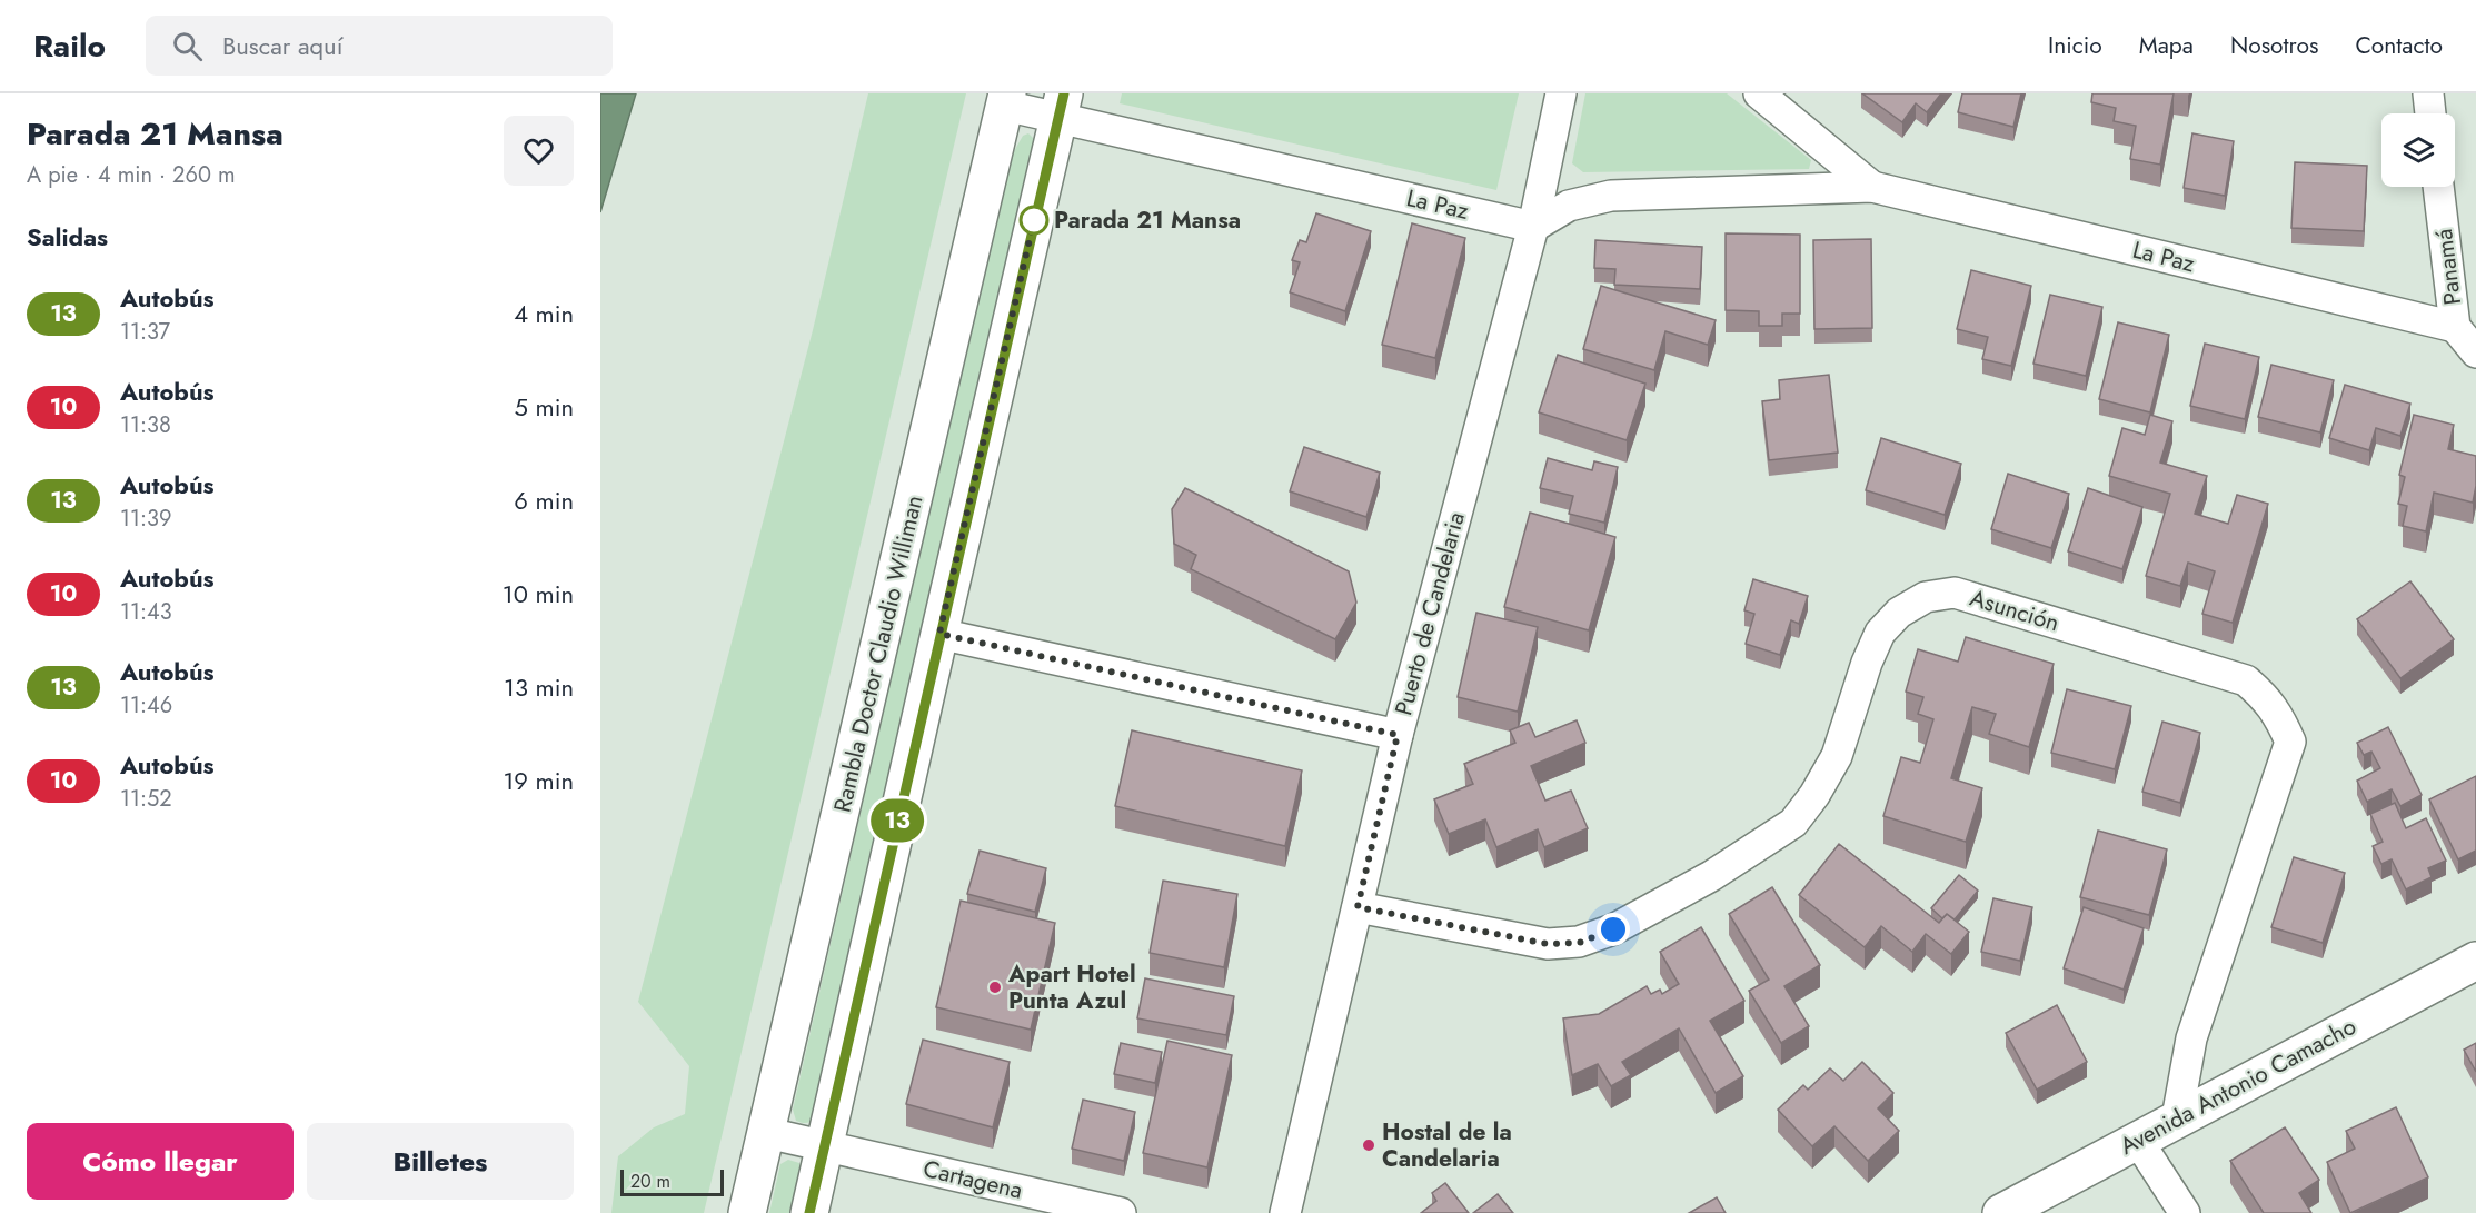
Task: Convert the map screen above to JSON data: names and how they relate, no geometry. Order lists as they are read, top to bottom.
{
  "streets": {
    "main road": ["Rambla Doctor Claudio Williman", "Avenida Antonio Camacho"],
    "street": [
      "La Paz",
      "Panamá",
      "Asunción",
      "Puerto de Candelaria",
      "Cartagena"
    ]
  },
  "crossings": [
    ["La Paz", "Panamá"],
    ["La Paz", "Puerto de Candelaria"],
    ["La Paz", "Rambla Doctor Claudio Williman"],
    ["Asunción", "Puerto de Candelaria"],
    ["Asunción", "Avenida Antonio Camacho"],
    ["Rambla Doctor Claudio Williman", "Cartagena"]
  ],
  "places": ["Parada 21 Mansa", "Apart Hotel Punta Azul", "Hostal de la Candelaria"],
  "lines": ["bus line 13"],
  "scale_bar": "20 m",
  "page": {
    "header": "Railo",
    "search": "Buscar aquí",
    "nav": [
      "Inicio",
      "Mapa",
      "Nosotros",
      "Contacto"
    ],
    "heading": [
      ["Parada 21 Mansa", "A pie · 4 min · 260 m"],
      "Salidas"
    ],
    "on_map": "13",
    "list": [
      {
        "mark": "13",
        "name": "Autobús",
        "note": "11:37",
        "value": "4 min"
      },
      {
        "mark": "10",
        "name": "Autobús",
        "note": "11:38",
        "value": "5 min"
      },
      {
        "mark": "13",
        "name": "Autobús",
        "note": "11:39",
        "value": "6 min"
      },
      {
        "mark": "10",
        "name": "Autobús",
        "note": "11:43",
        "value": "10 min"
      },
      {
        "mark": "13",
        "name": "Autobús",
        "note": "11:46",
        "value": "13 min"
      },
      {
        "mark": "10",
        "name": "Autobús",
        "note": "11:52",
        "value": "19 min"
      }
    ],
    "buttons": ["Cómo llegar", "Billetes"],
    "scale": "20 m"
  }
}
